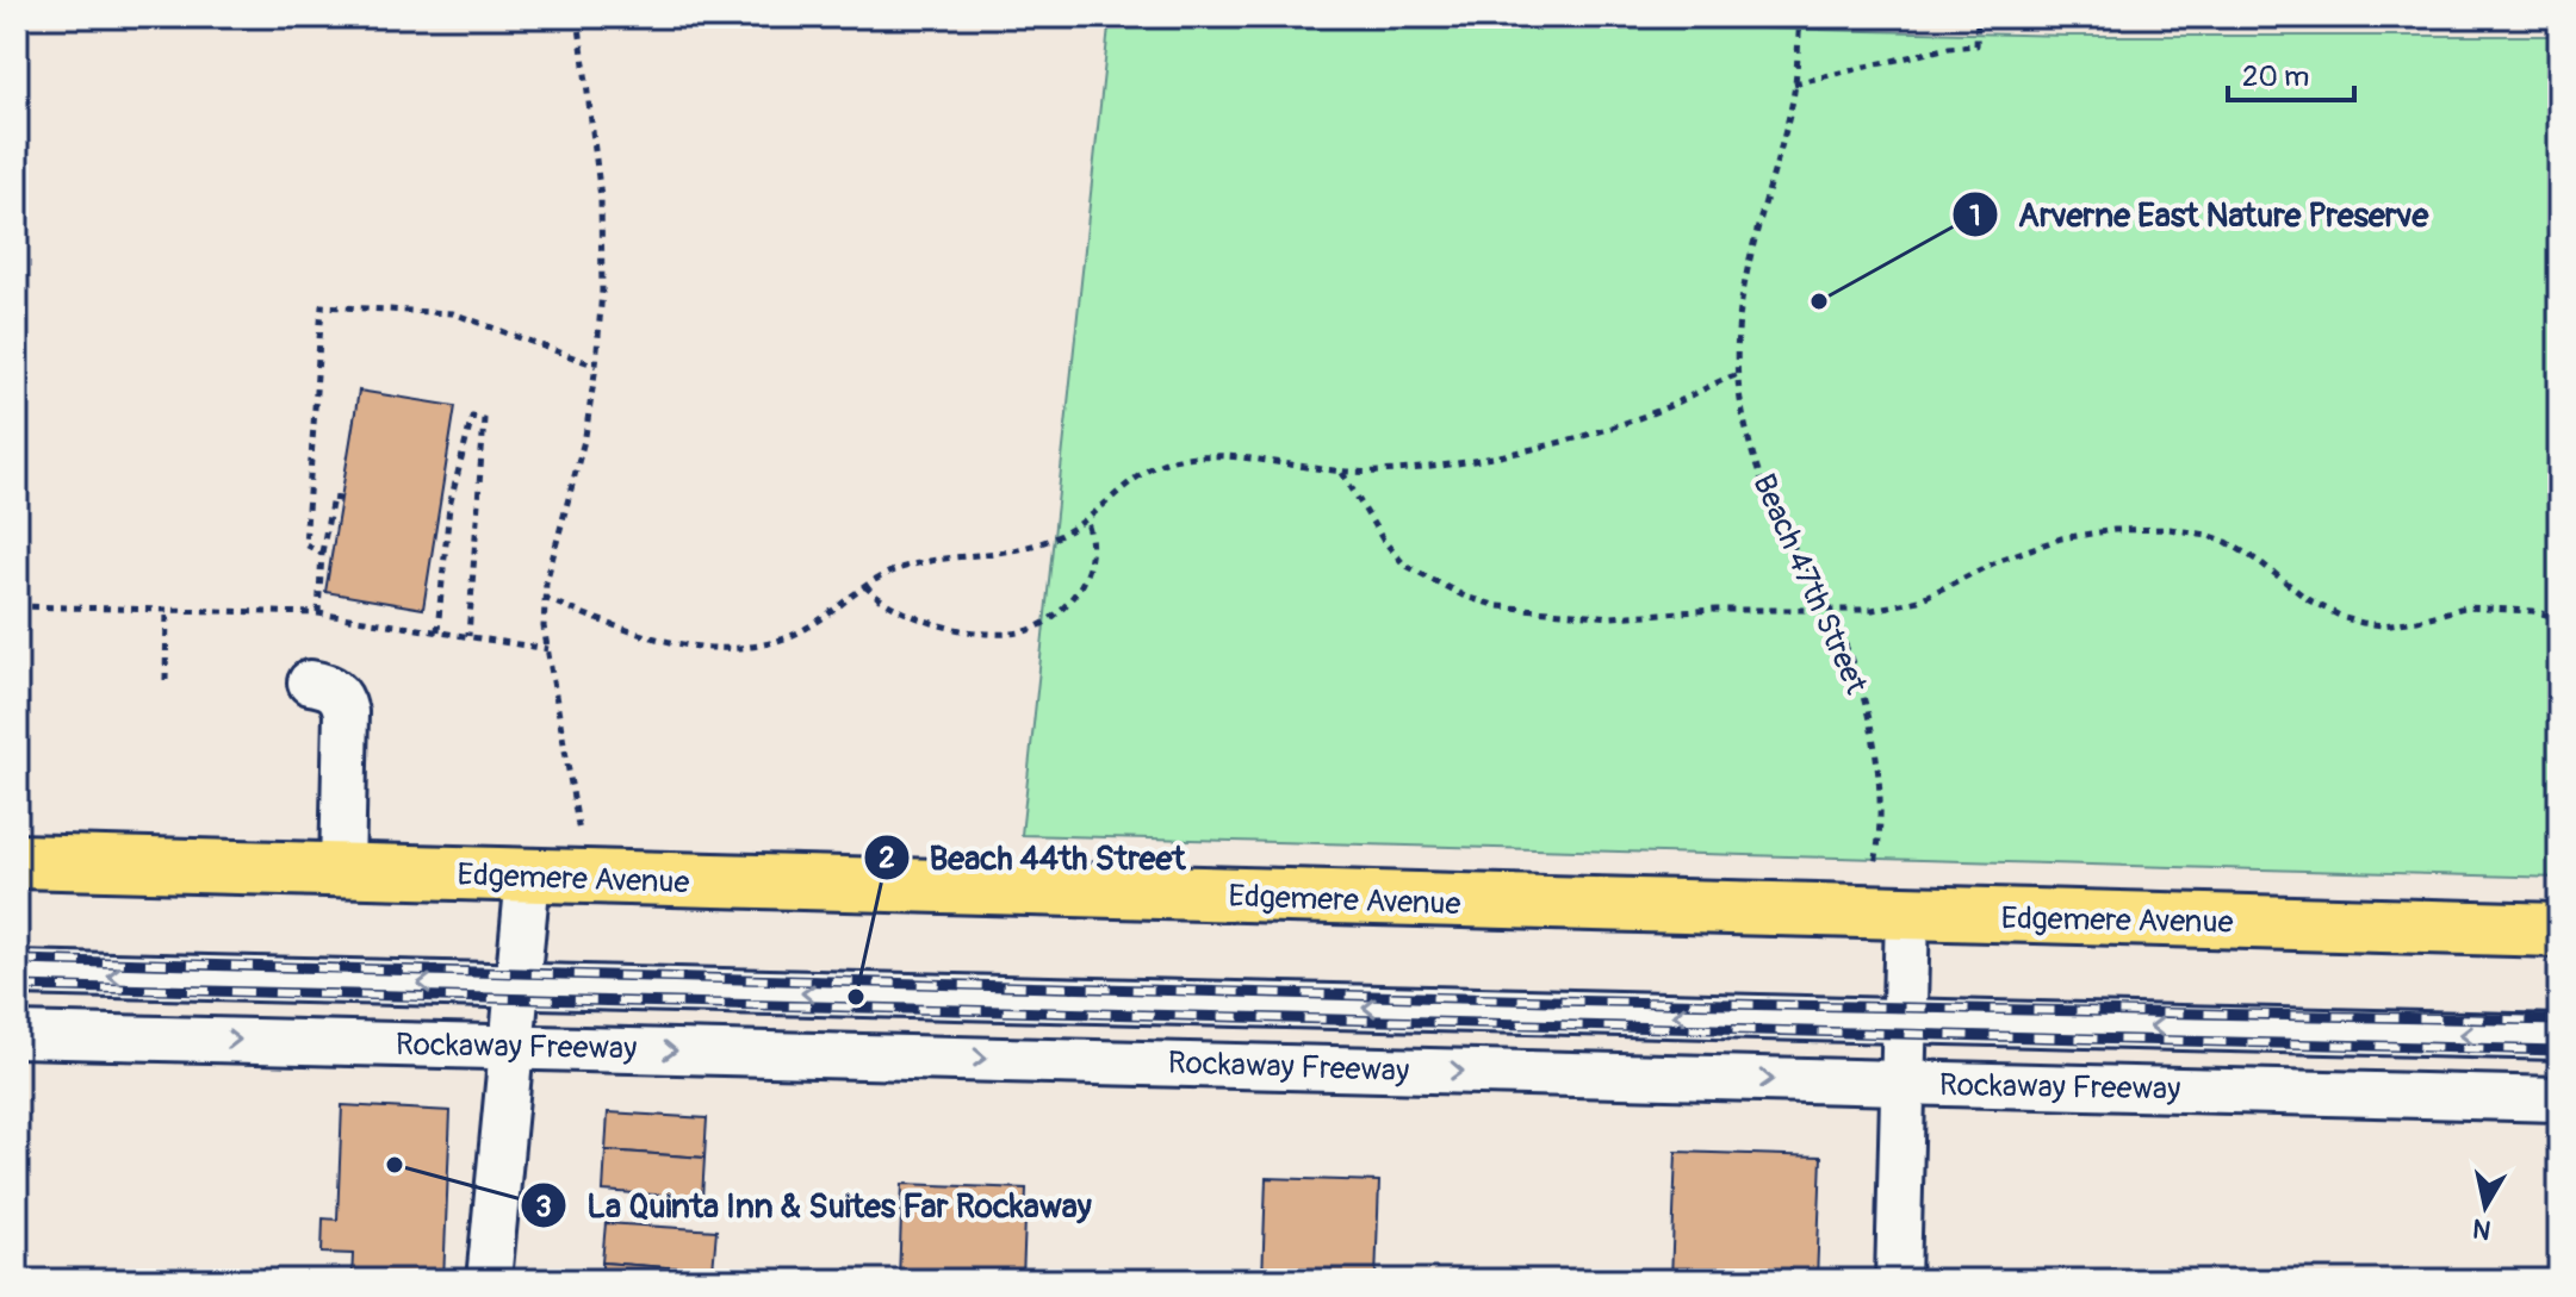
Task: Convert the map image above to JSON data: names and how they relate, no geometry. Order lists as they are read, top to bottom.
{
  "streets": {
    "main road": ["Edgemere Avenue"],
    "street": ["Rockaway Freeway"],
    "path": ["Beach 47th Street"]
  },
  "places": ["Arverne East Nature Preserve", "Beach 44th Street", "La Quinta Inn & Suites Far Rockaway"],
  "scale_bar": "20 m",
  "north": "bottom"
}
